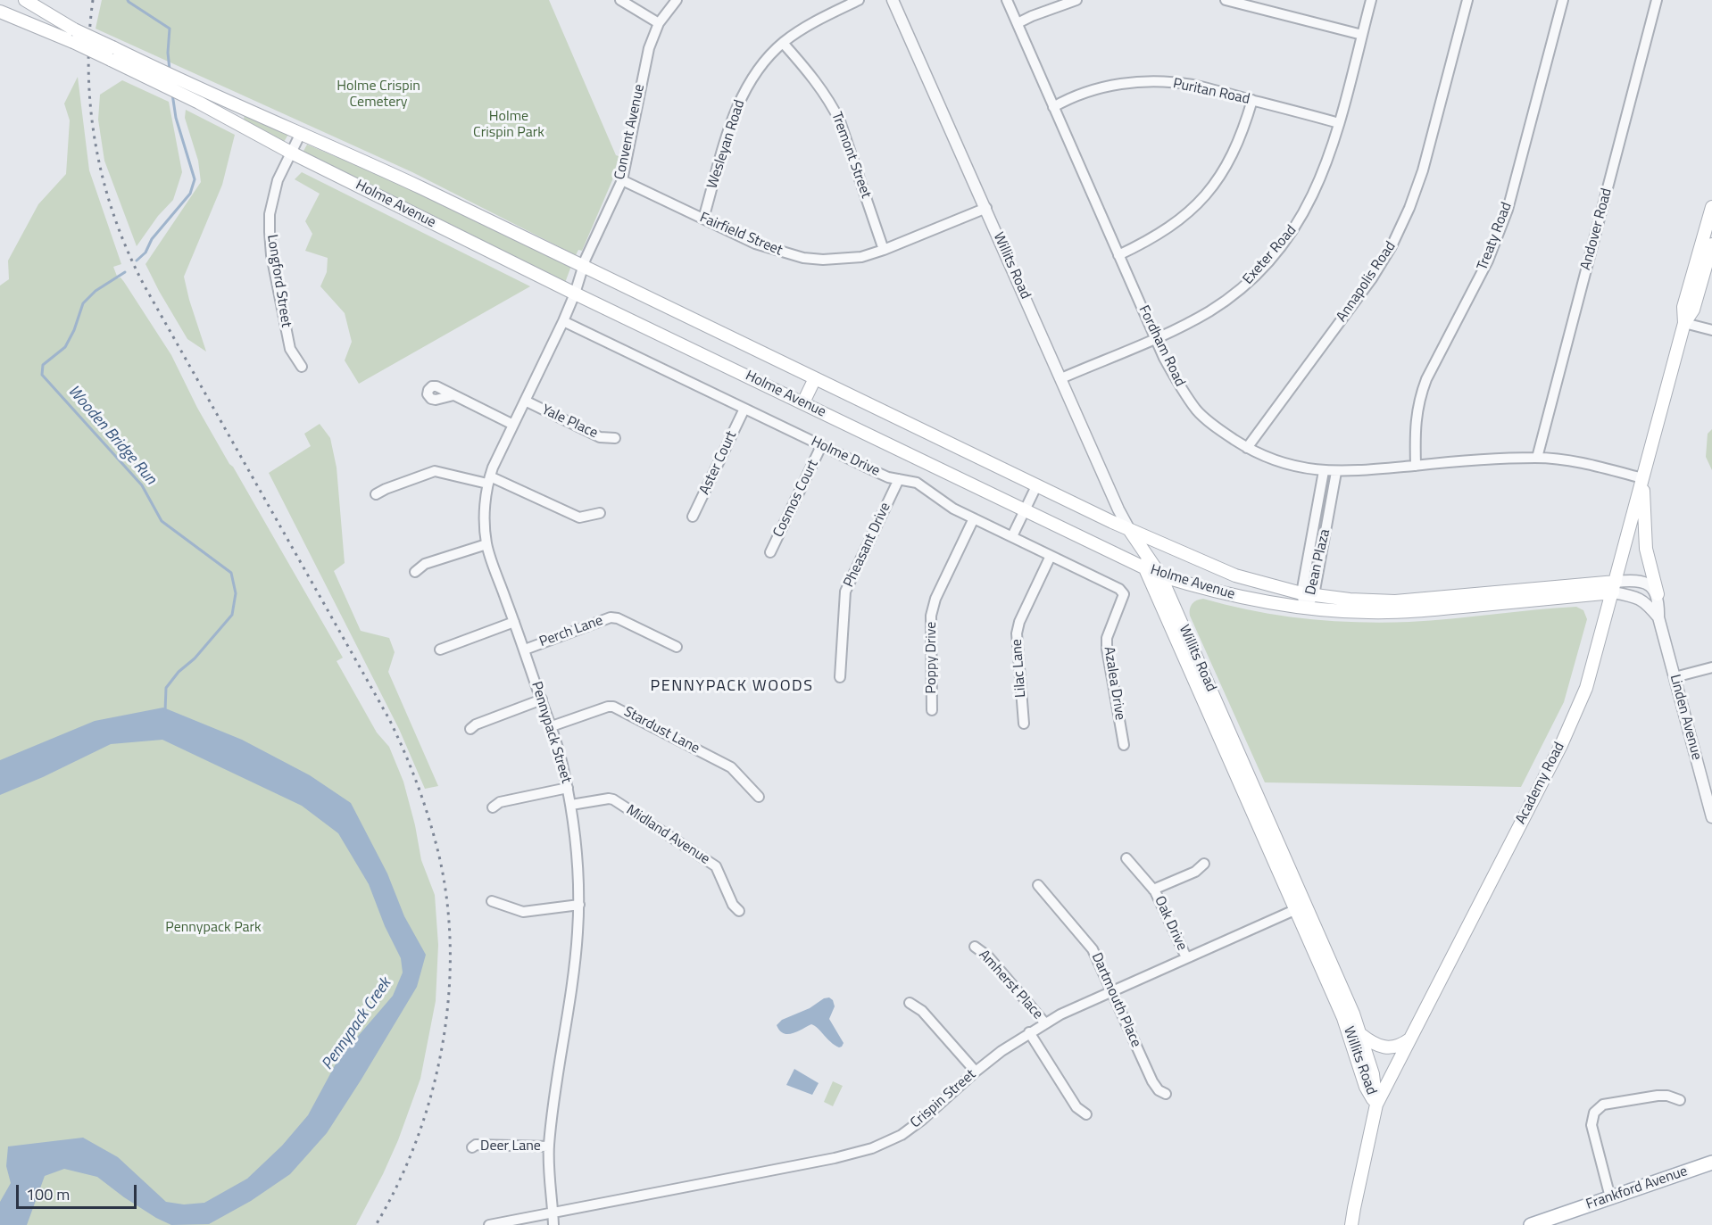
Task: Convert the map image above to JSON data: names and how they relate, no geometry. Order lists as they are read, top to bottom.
{
  "streets": {
    "main road": [
      "Holme Avenue",
      "Willits Road",
      "Academy Road",
      "Frankford Avenue"
    ],
    "street": [
      "Puritan Road",
      "Convent Avenue",
      "Wesleyan Road",
      "Tremont Street",
      "Andover Road",
      "Fairfield Street",
      "Treaty Road",
      "Exeter Road",
      "Longford Street",
      "Annapolis Road",
      "Fordham Road",
      "Yale Place",
      "Holme Drive",
      "Aster Court",
      "Cosmos Court",
      "Pheasant Drive",
      "Dean Plaza",
      "Perch Lane",
      "Poppy Drive",
      "Lilac Lane",
      "Azalea Drive",
      "Linden Avenue",
      "Stardust Lane",
      "Pennypack Street",
      "Midland Avenue",
      "Oak Drive",
      "Amherst Place",
      "Dartmouth Place",
      "Crispin Street",
      "Deer Lane"
    ]
  },
  "crossings": [
    ["Puritan Road", "Exeter Road"],
    ["Puritan Road", "Fordham Road"],
    ["Convent Avenue", "Holme Avenue"],
    ["Convent Avenue", "Fairfield Street"],
    ["Convent Avenue", "Pennypack Street"],
    ["Wesleyan Road", "Tremont Street"],
    ["Wesleyan Road", "Fairfield Street"],
    ["Tremont Street", "Fairfield Street"],
    ["Holme Avenue", "Willits Road"],
    ["Holme Avenue", "Longford Street"],
    ["Holme Avenue", "Dean Plaza"],
    ["Holme Avenue", "Linden Avenue"],
    ["Holme Avenue", "Pennypack Street"],
    ["Holme Avenue", "Academy Road"],
    ["Andover Road", "Fordham Road"],
    ["Fairfield Street", "Willits Road"],
    ["Treaty Road", "Fordham Road"],
    ["Exeter Road", "Willits Road"],
    ["Exeter Road", "Fordham Road"],
    ["Willits Road", "Academy Road"],
    ["Willits Road", "Crispin Street"],
    ["Annapolis Road", "Fordham Road"],
    ["Fordham Road", "Dean Plaza"],
    ["Fordham Road", "Academy Road"],
    ["Yale Place", "Pennypack Street"],
    ["Holme Drive", "Aster Court"],
    ["Holme Drive", "Cosmos Court"],
    ["Holme Drive", "Pheasant Drive"],
    ["Holme Drive", "Poppy Drive"],
    ["Holme Drive", "Lilac Lane"],
    ["Holme Drive", "Azalea Drive"],
    ["Holme Drive", "Pennypack Street"],
    ["Perch Lane", "Pennypack Street"],
    ["Linden Avenue", "Academy Road"],
    ["Stardust Lane", "Pennypack Street"],
    ["Pennypack Street", "Midland Avenue"],
    ["Pennypack Street", "Crispin Street"],
    ["Pennypack Street", "Deer Lane"],
    ["Oak Drive", "Crispin Street"],
    ["Amherst Place", "Crispin Street"],
    ["Dartmouth Place", "Crispin Street"]
  ],
  "districts": ["PENNYPACK WOODS"],
  "water": ["Wooden Bridge Run", "Pennypack Creek"],
  "parks": ["Holme Crispin Cemetery", "Holme Crispin Park", "Pennypack Park"],
  "scale_bar": "100 m"
}
